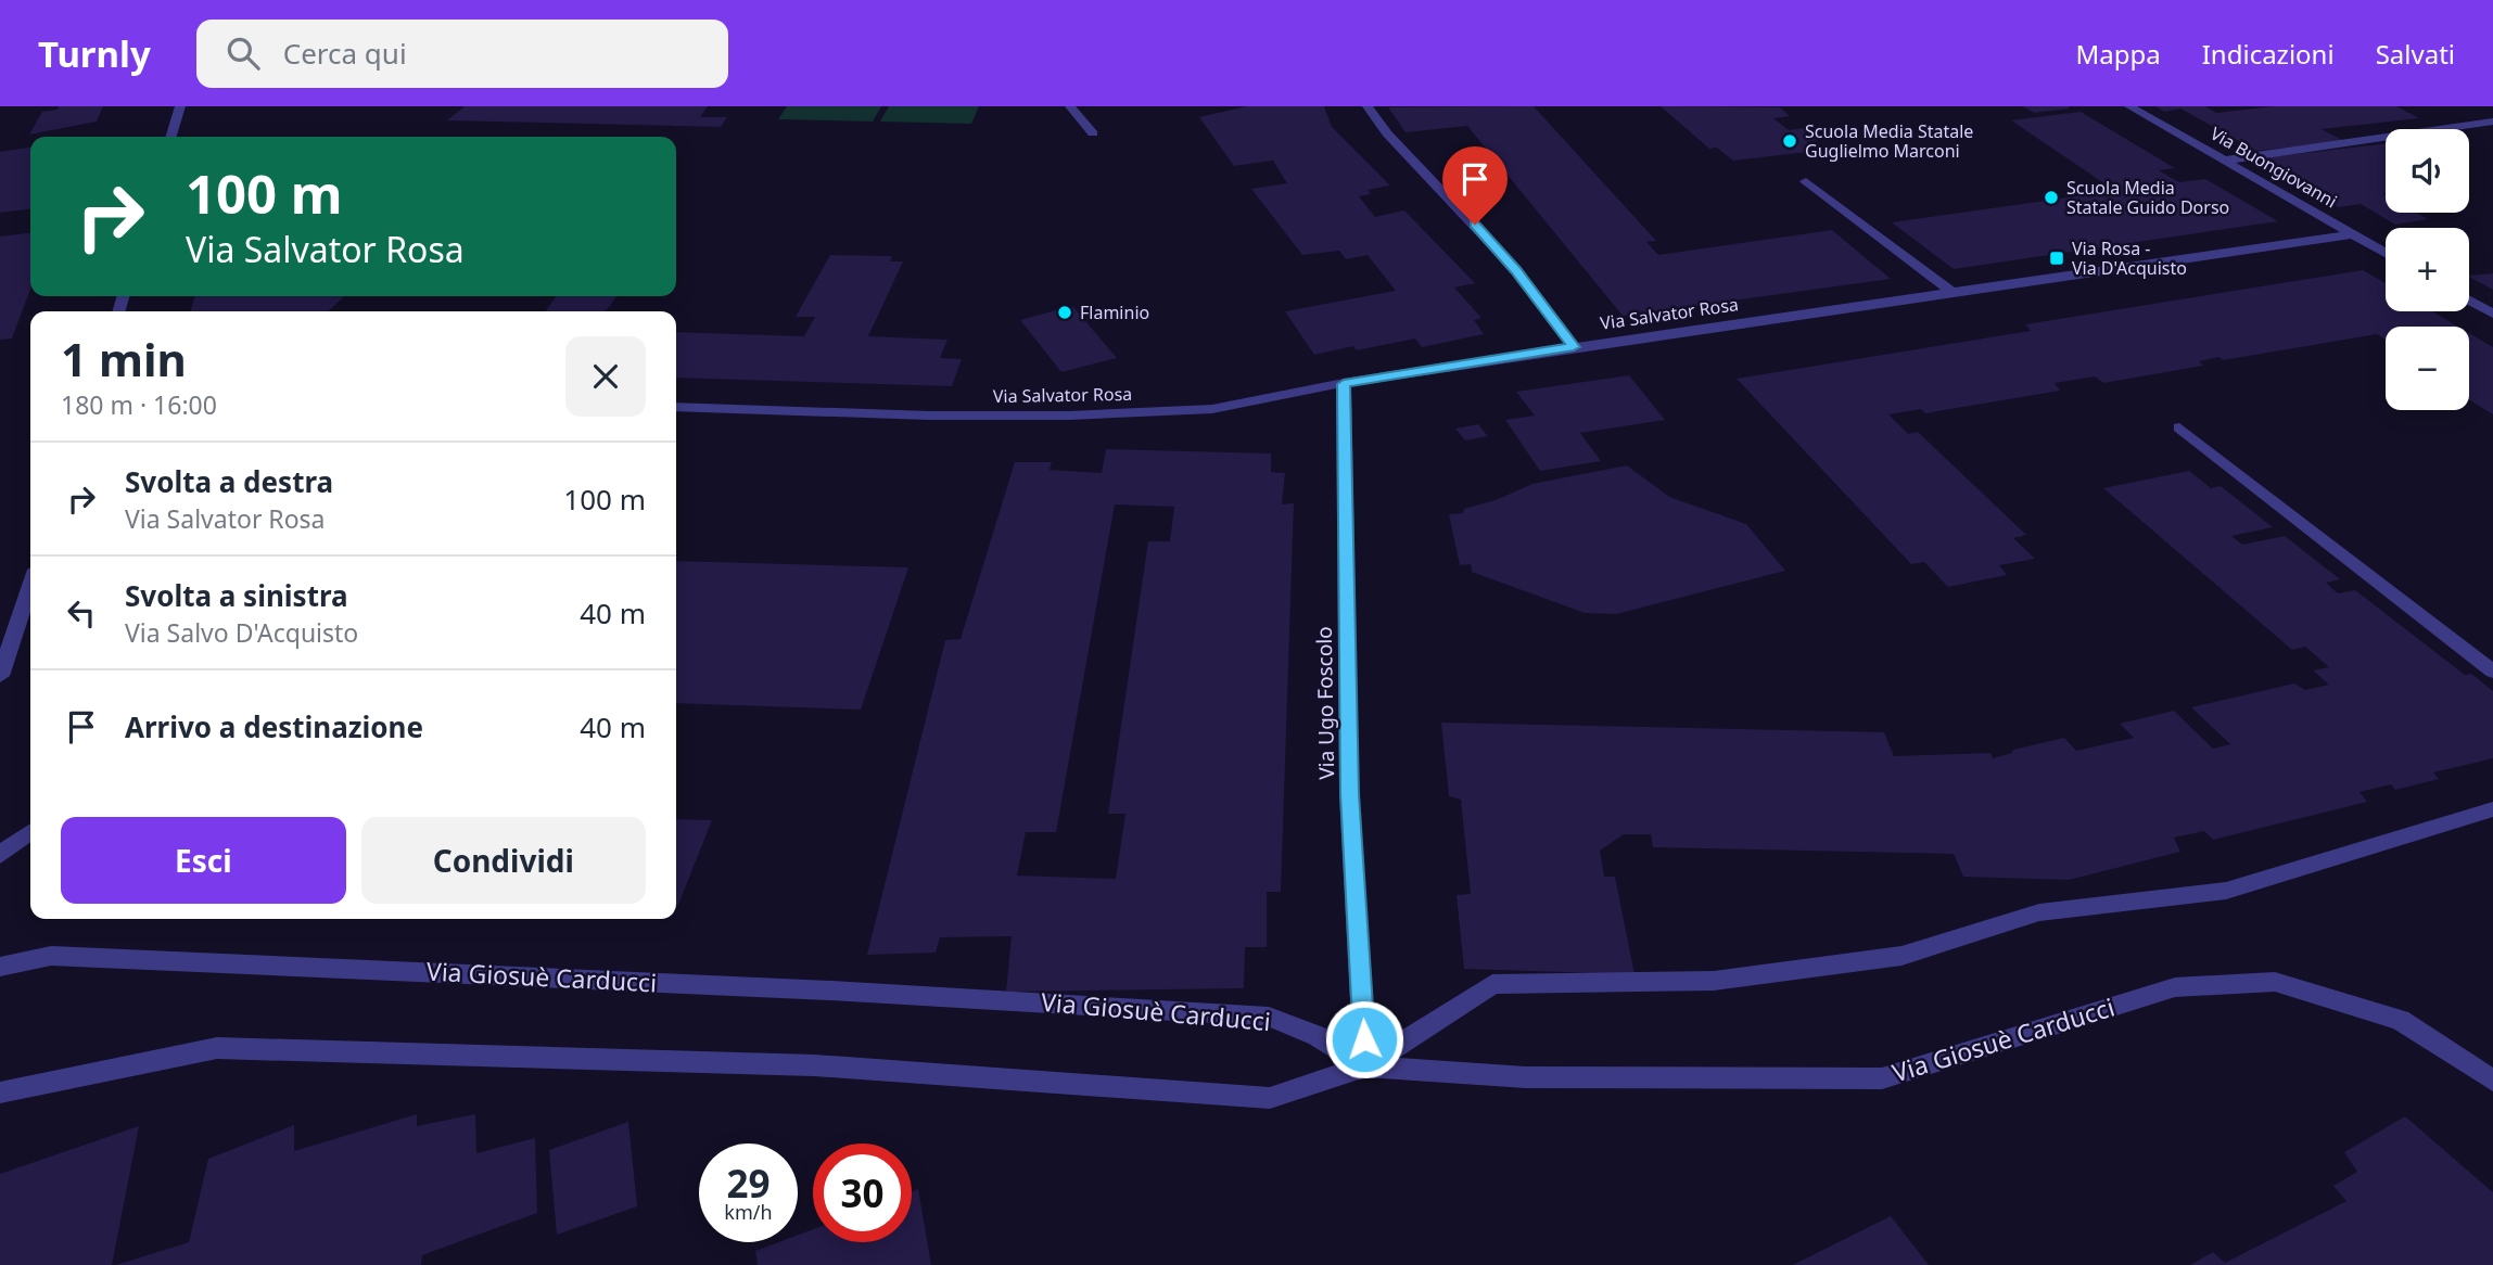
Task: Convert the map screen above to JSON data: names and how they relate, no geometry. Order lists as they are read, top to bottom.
{
  "streets": {
    "street": [
      "Via Buongiovanni",
      "Via Salvator Rosa",
      "Via Ugo Foscolo",
      "Via Giosuè Carducci"
    ]
  },
  "crossings": [
    ["Via Buongiovanni", "Via Salvator Rosa"],
    ["Via Salvator Rosa", "Via Ugo Foscolo"],
    ["Via Ugo Foscolo", "Via Giosuè Carducci"]
  ],
  "places": {
    "other": ["Scuola Media Statale Guglielmo Marconi", "Scuola Media Statale Guido Dorso", "Flaminio"],
    "transit": ["Via Rosa - Via D'Acquisto"]
  },
  "page": {
    "header": "Turnly",
    "search": "Cerca qui",
    "nav": ["Mappa", "Indicazioni", "Salvati"],
    "map_buttons": ["+", "−"],
    "turn": ["100 m", "Via Salvator Rosa"],
    "heading": ["1 min", "180 m · 16:00"],
    "list": [
      {
        "name": "Svolta a destra",
        "note": "Via Salvator Rosa",
        "value": "100 m"
      },
      {
        "name": "Svolta a sinistra",
        "note": "Via Salvo D'Acquisto",
        "value": "40 m"
      },
      {
        "name": "Arrivo a destinazione",
        "value": "40 m"
      }
    ],
    "buttons": ["Esci", "Condividi"],
    "speed": "29 km/h",
    "limit": "30"
  }
}
